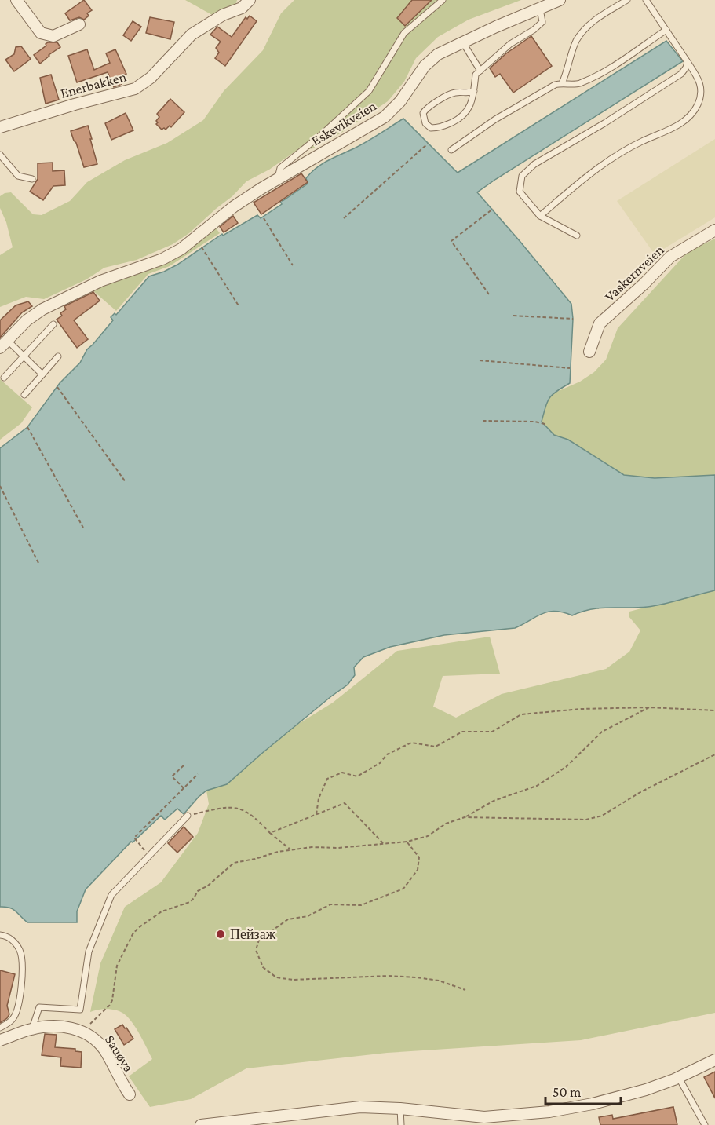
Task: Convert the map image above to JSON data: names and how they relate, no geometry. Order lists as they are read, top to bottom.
{
  "streets": {
    "street": [
      "Enerbakken",
      "Eskevikveien",
      "Vaskernveien",
      "Sauøya"
    ]
  },
  "places": ["Пейзаж"],
  "scale_bar": "50 m"
}
